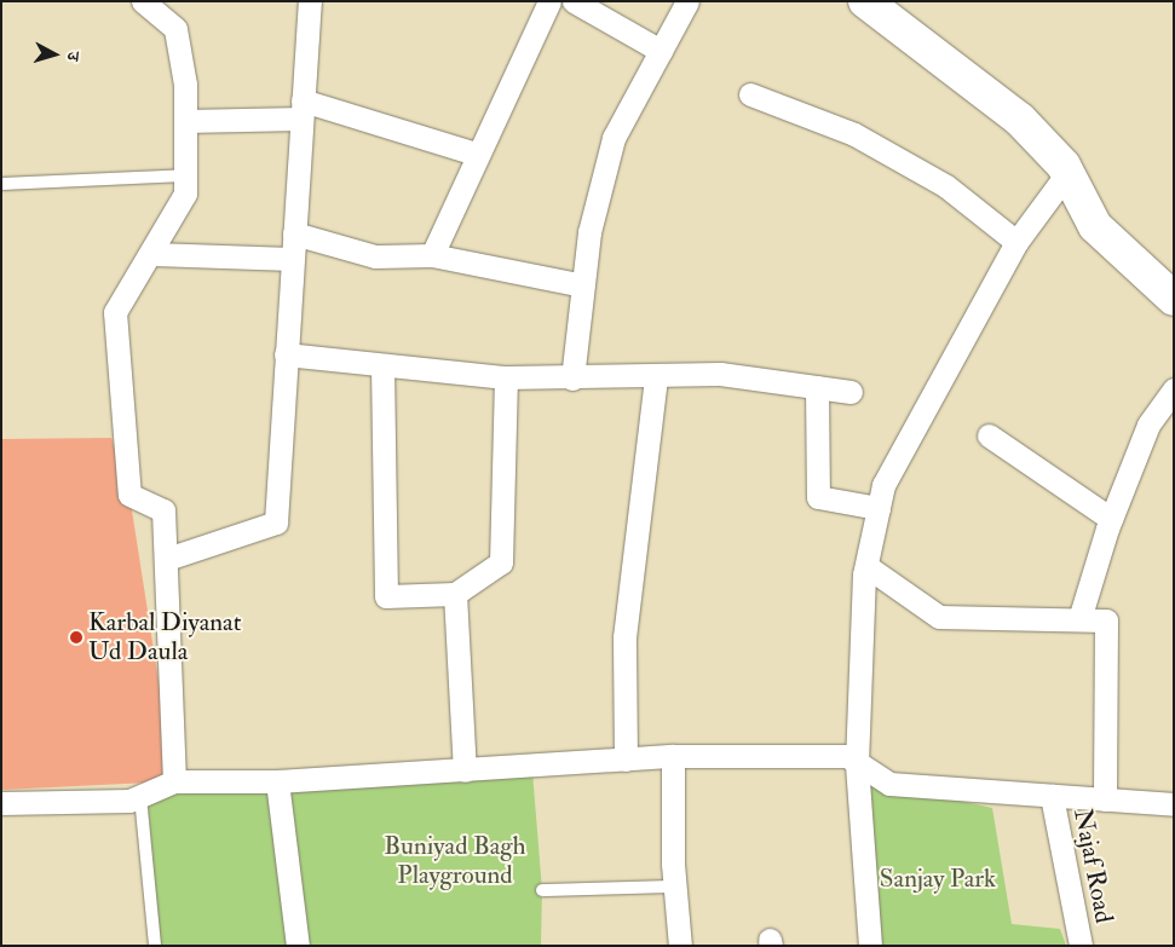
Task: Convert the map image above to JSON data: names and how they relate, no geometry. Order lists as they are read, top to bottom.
{
  "streets": {
    "street": ["Najaf Road"]
  },
  "parks": ["Buniyad Bagh Playground", "Sanjay Park"],
  "places": ["Karbal Diyanat Ud Daula"],
  "north": "right"
}
